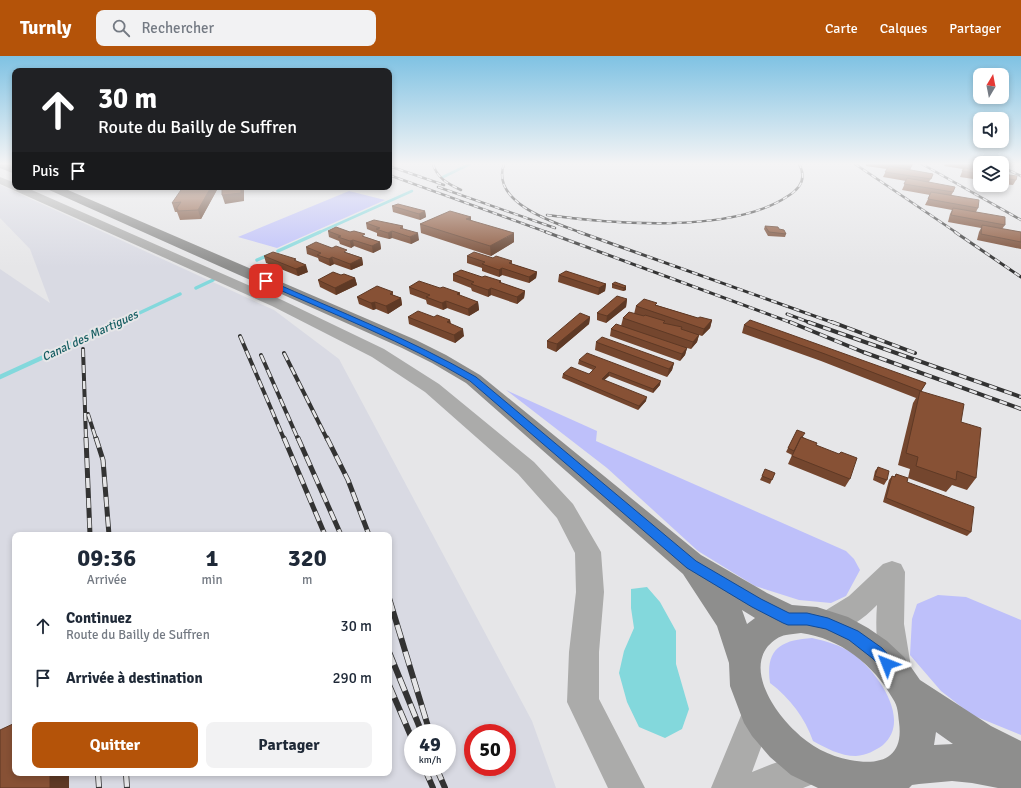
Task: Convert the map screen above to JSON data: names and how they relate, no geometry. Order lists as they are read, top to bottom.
{
  "water": ["Canal des Martigues"],
  "north": "top",
  "page": {
    "header": "Turnly",
    "search": "Rechercher",
    "nav": ["Carte", "Calques", "Partager"],
    "turn": ["30 m", "Route du Bailly de Suffren"],
    "then": "Puis",
    "eta": [
      "09:36",
      "Arrivée",
      "1",
      "min",
      "320",
      "m"
    ],
    "list": [
      {
        "name": "Continuez",
        "note": "Route du Bailly de Suffren",
        "value": "30 m"
      },
      {
        "name": "Arrivée à destination",
        "value": "290 m"
      }
    ],
    "buttons": ["Quitter", "Partager"],
    "speed": "49 km/h",
    "limit": "50"
  }
}
